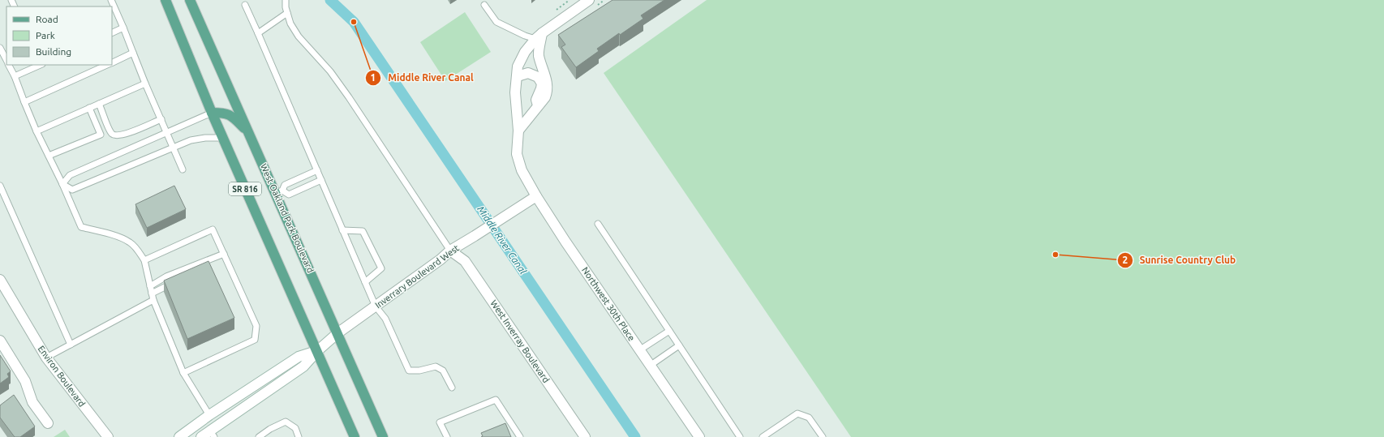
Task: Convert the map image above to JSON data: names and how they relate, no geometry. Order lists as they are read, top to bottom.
{
  "streets": {
    "main road": ["SR 816", "West Oakland Park Boulevard"],
    "street": [
      "Inverrary Boulevard West",
      "Northwest 30th Place",
      "West Inverray Boulevard",
      "Environ Boulevard"
    ]
  },
  "crossings": [
    ["SR 816", "Inverrary Boulevard West"],
    ["West Oakland Park Boulevard", "Inverrary Boulevard West"],
    ["Inverrary Boulevard West", "Northwest 30th Place"],
    ["Inverrary Boulevard West", "West Inverray Boulevard"]
  ],
  "water": ["Middle River Canal"],
  "places": ["Middle River Canal", "Sunrise Country Club"],
  "legend": ["Road", "Park", "Building"]
}
